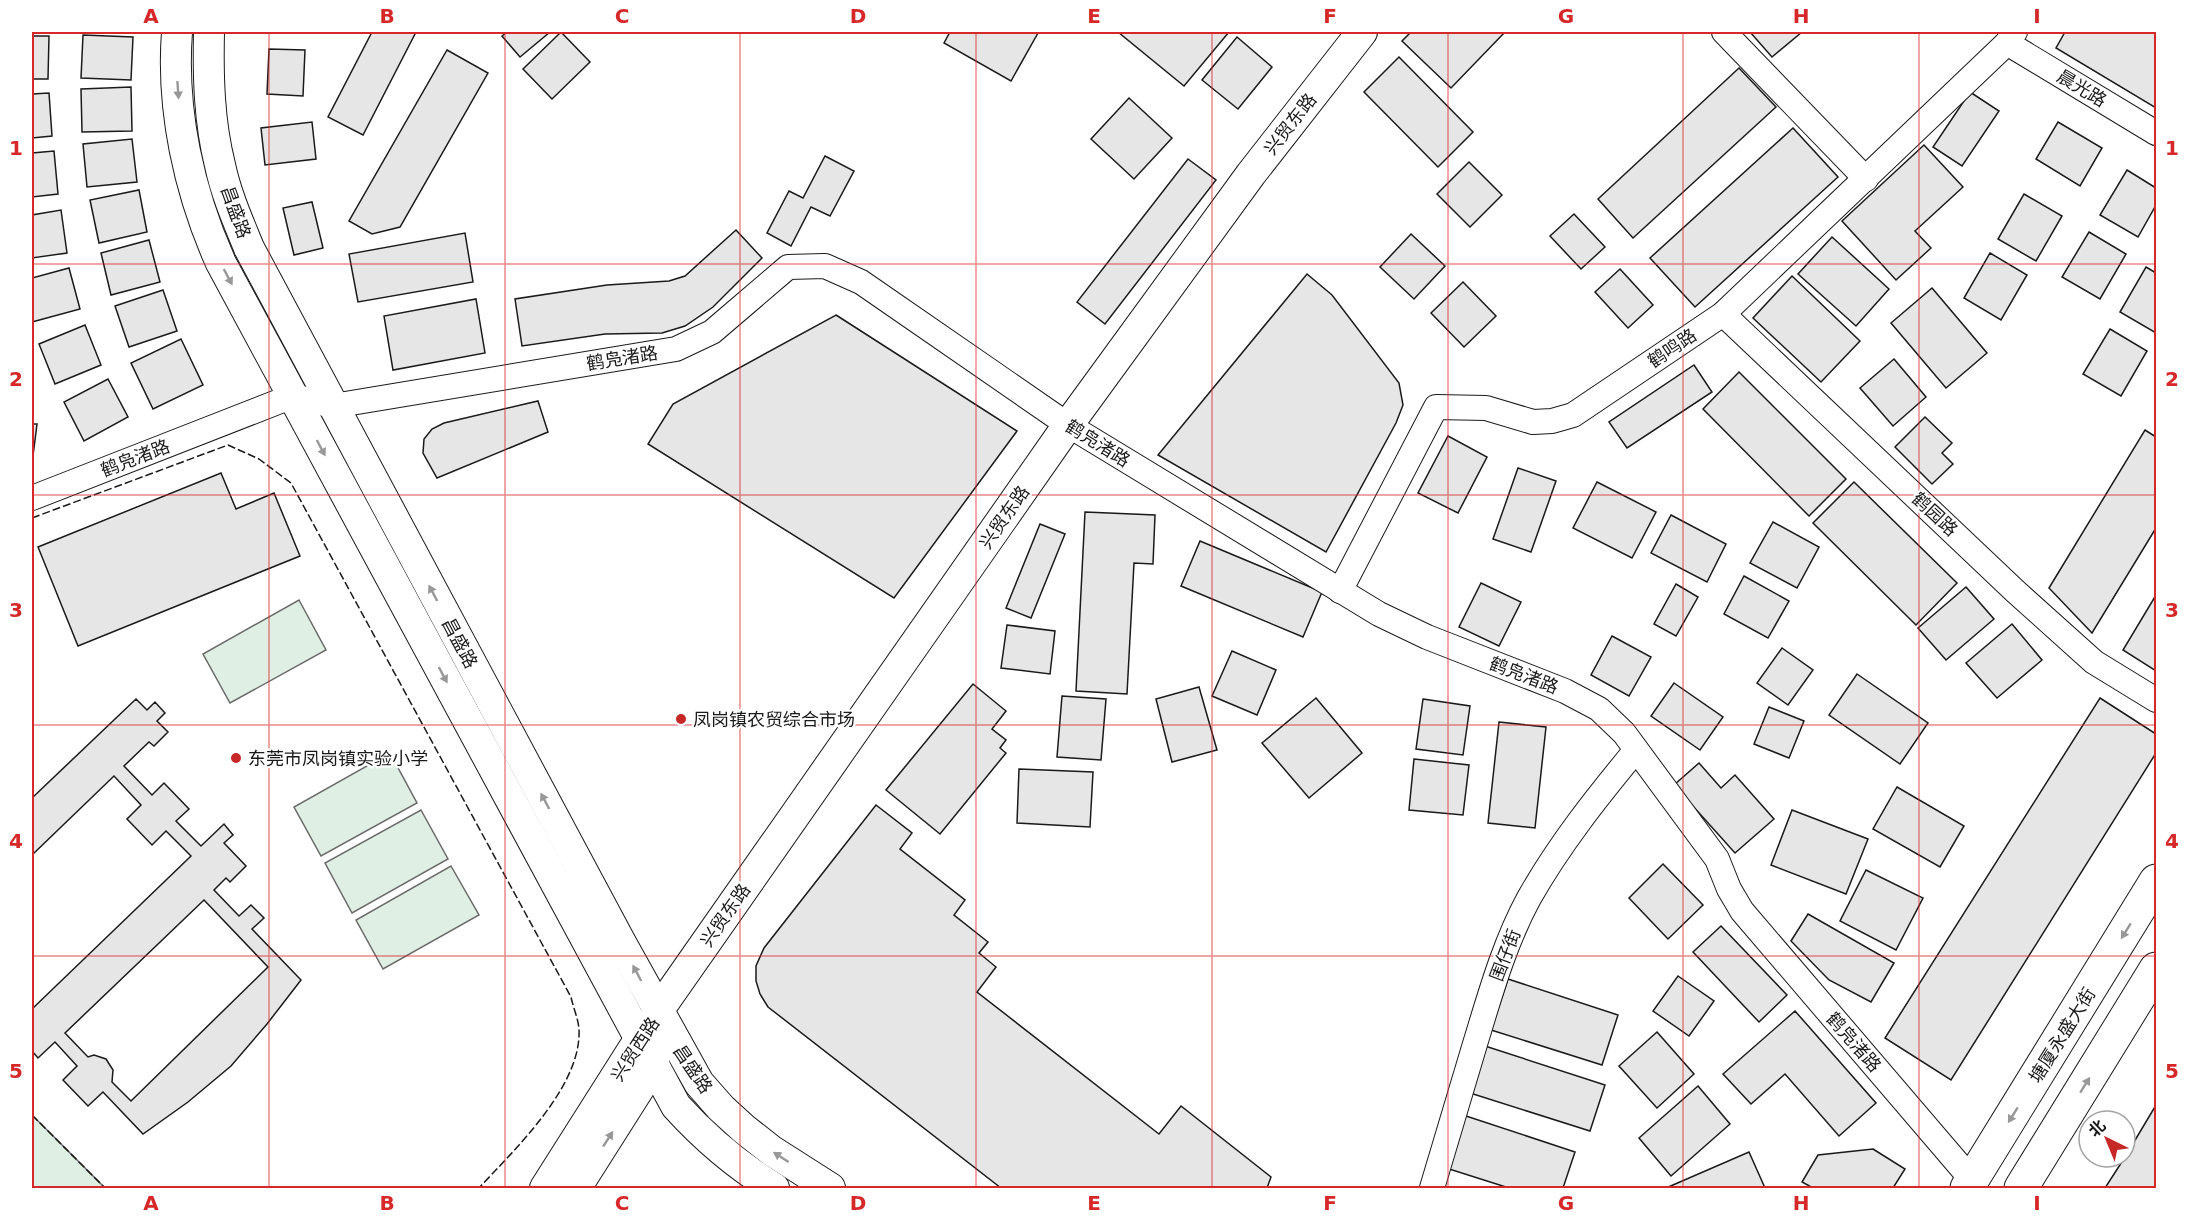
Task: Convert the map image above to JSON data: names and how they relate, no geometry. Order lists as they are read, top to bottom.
{
  "streets": {
    "main road": ["塘厦永盛大街"],
    "street": [
      "晨光路",
      "兴贸东路",
      "昌盛路",
      "鹤鸣路",
      "鹤凫渚路",
      "鹤园路",
      "围仔街",
      "兴贸西路"
    ]
  },
  "crossings": [
    ["晨光路", "鹤鸣路"],
    ["兴贸东路", "昌盛路"],
    ["兴贸东路", "鹤凫渚路"],
    ["兴贸东路", "兴贸西路"],
    ["昌盛路", "鹤凫渚路"],
    ["昌盛路", "兴贸西路"],
    ["鹤鸣路", "鹤凫渚路"],
    ["鹤鸣路", "鹤园路"],
    ["鹤凫渚路", "围仔街"],
    ["鹤凫渚路", "塘厦永盛大街"]
  ],
  "places": ["凤岗镇农贸综合市场", "东莞市凤岗镇实验小学"],
  "north": "top left",
  "grid": {
    "columns": [
      "A",
      "B",
      "C",
      "D",
      "E",
      "F",
      "G",
      "H",
      "I"
    ],
    "rows": [
      "1",
      "2",
      "3",
      "4",
      "5"
    ]
  }
}
